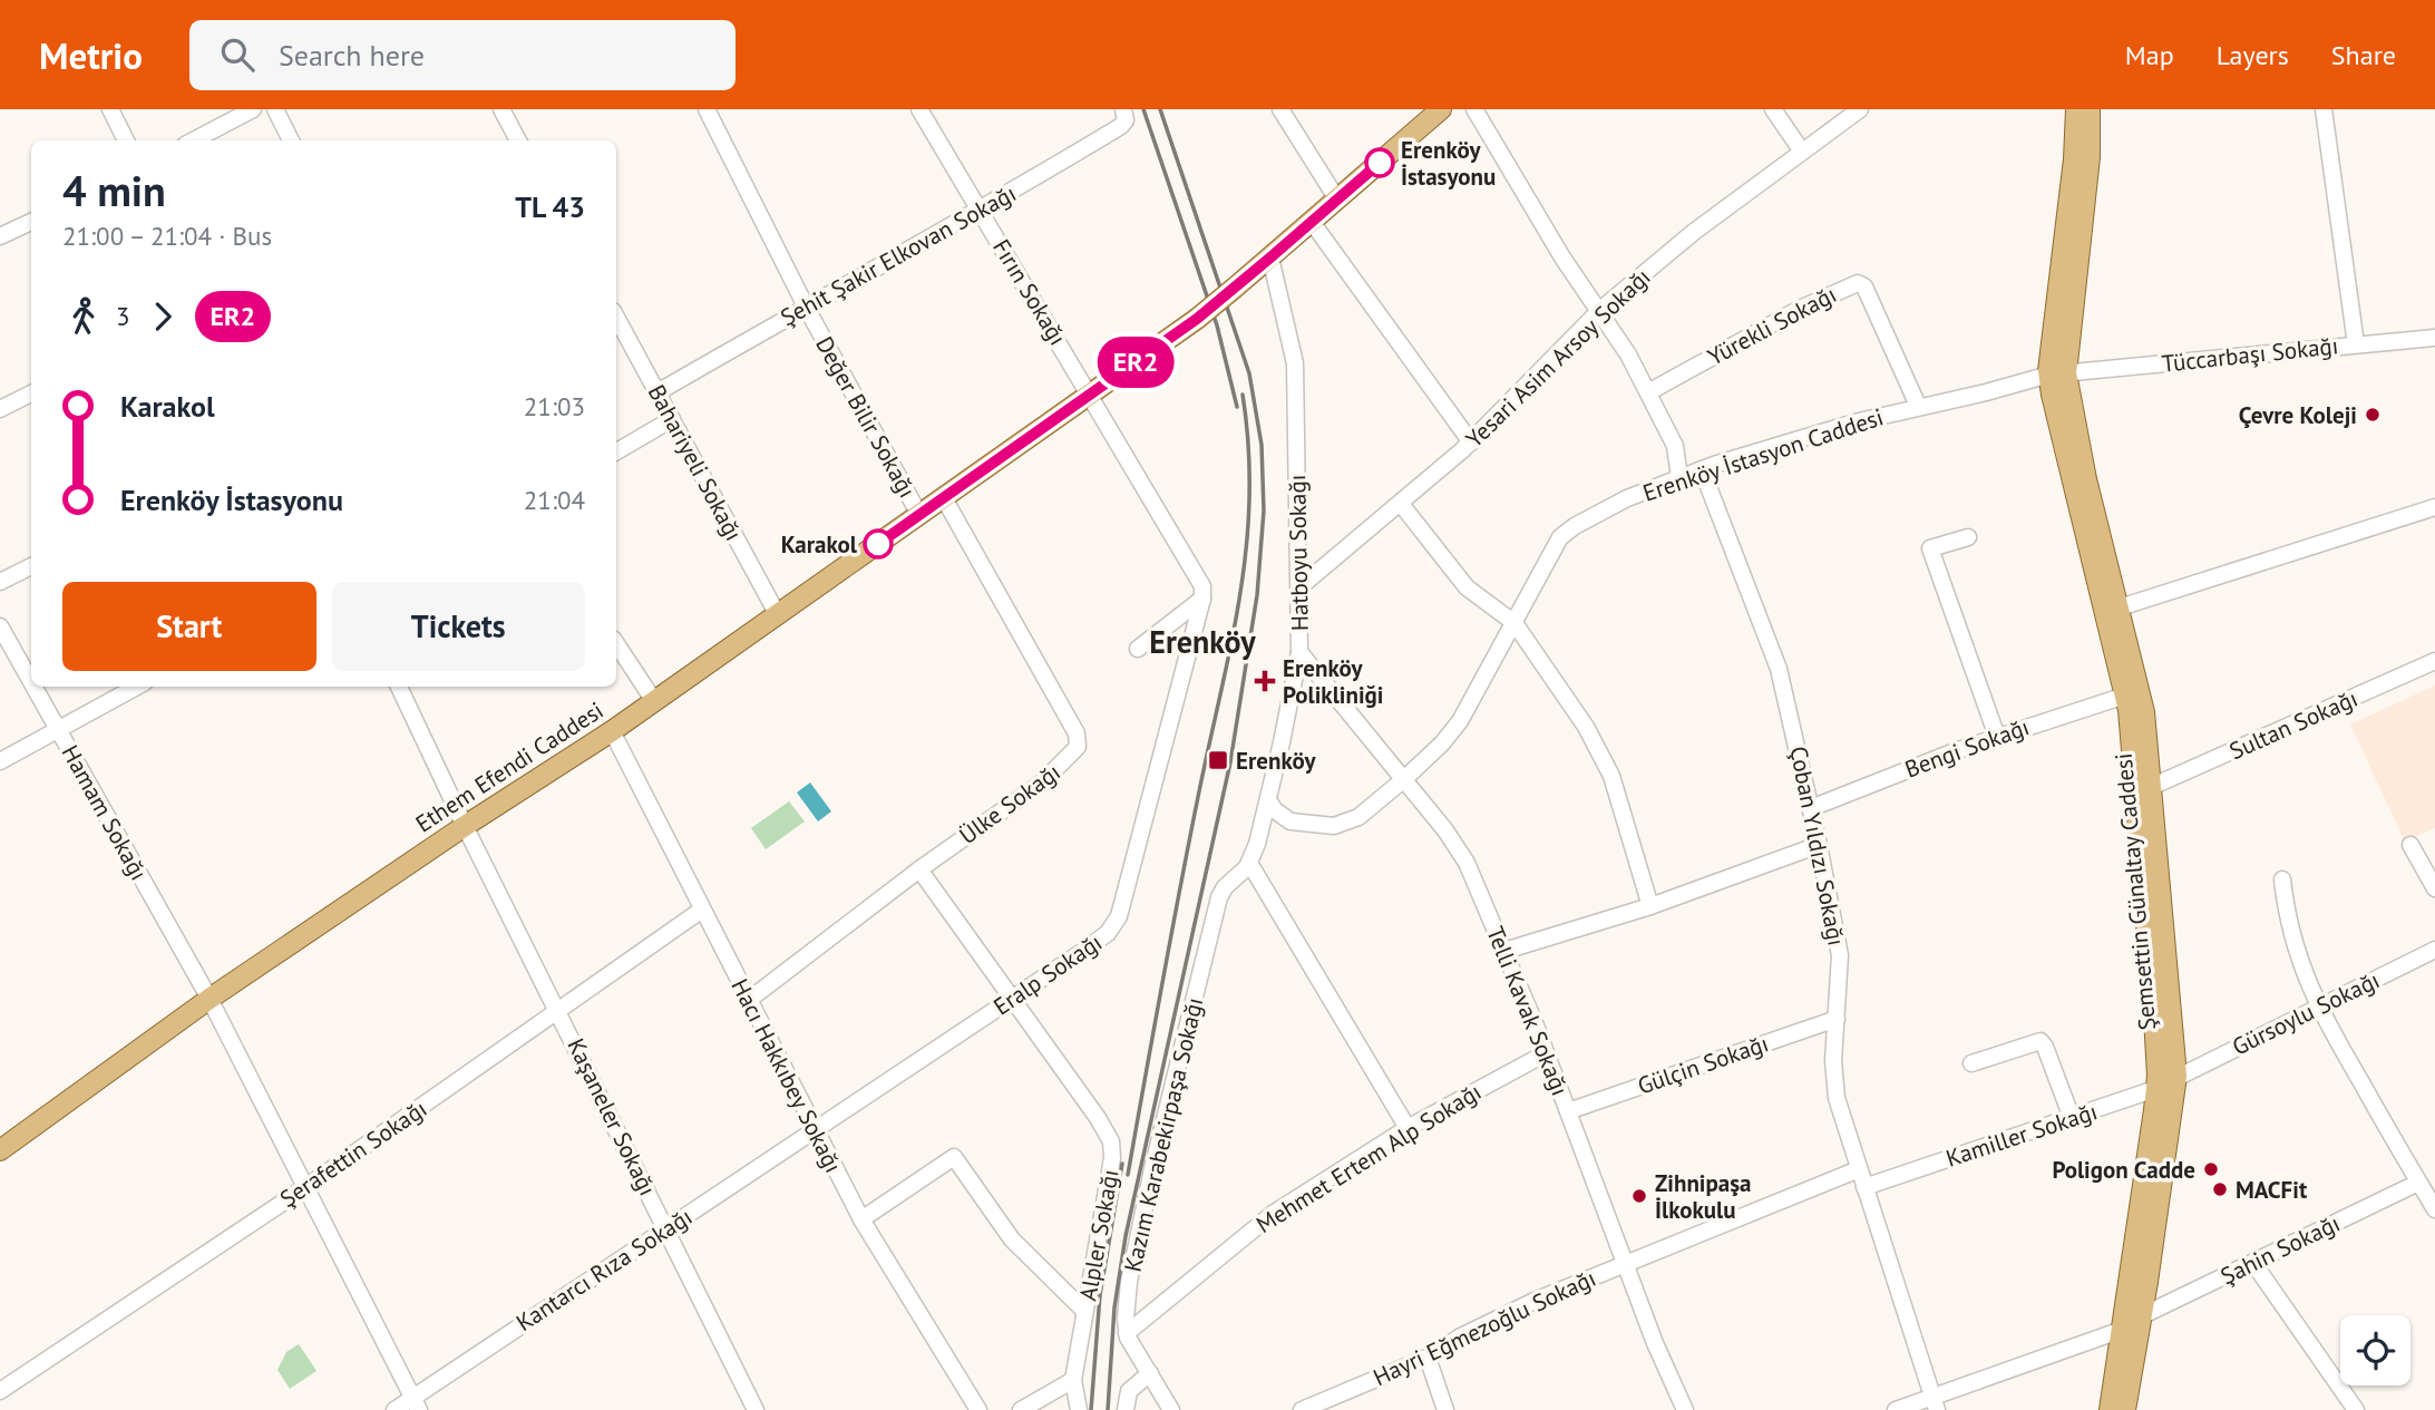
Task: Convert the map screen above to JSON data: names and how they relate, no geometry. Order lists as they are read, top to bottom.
{
  "streets": {
    "main road": ["Ethem Efendi Caddesi", "Şemsettin Günaltay Caddesi"],
    "street": [
      "Şehit Şakir Elkovan Sokağı",
      "Fırın Sokağı",
      "Yürekli Sokağı",
      "Tüccarbaşı Sokağı",
      "Yesari Asim Arsoy Sokağı",
      "Değer Bilir Sokağı",
      "Erenköy İstasyon Caddesi",
      "Bahariyeli Sokağı",
      "Hatboyu Sokağı",
      "Sultan Sokağı",
      "Bengi Sokağı",
      "Ülke Sokağı",
      "Hamam Sokağı",
      "Çoban Yıldızı Sokağı",
      "Eralp Sokağı",
      "Telli Kavak Sokağı",
      "Gürsoylu Sokağı",
      "Gülçin Sokağı",
      "Hacı Hakkıbey Sokağı",
      "Kaşaneler Sokağı",
      "Kazım Karabekirpaşa Sokağı",
      "Kamiller Sokağı",
      "Şerafettin Sokağı",
      "Mehmet Ertem Alp Sokağı",
      "Alpler Sokağı",
      "Şahin Sokağı",
      "Kantarcı Rıza Sokağı",
      "Hayri Eğmezoğlu Sokağı"
    ]
  },
  "crossings": [
    ["Şehit Şakir Elkovan Sokağı", "Fırın Sokağı"],
    ["Şehit Şakir Elkovan Sokağı", "Değer Bilir Sokağı"],
    ["Şehit Şakir Elkovan Sokağı", "Bahariyeli Sokağı"],
    ["Fırın Sokağı", "Ethem Efendi Caddesi"],
    ["Fırın Sokağı", "Eralp Sokağı"],
    ["Yürekli Sokağı", "Erenköy İstasyon Caddesi"],
    ["Tüccarbaşı Sokağı", "Erenköy İstasyon Caddesi"],
    ["Tüccarbaşı Sokağı", "Şemsettin Günaltay Caddesi"],
    ["Yesari Asim Arsoy Sokağı", "Hatboyu Sokağı"],
    ["Değer Bilir Sokağı", "Ethem Efendi Caddesi"],
    ["Erenköy İstasyon Caddesi", "Çoban Yıldızı Sokağı"],
    ["Erenköy İstasyon Caddesi", "Şemsettin Günaltay Caddesi"],
    ["Erenköy İstasyon Caddesi", "Telli Kavak Sokağı"],
    ["Bahariyeli Sokağı", "Ethem Efendi Caddesi"],
    ["Hatboyu Sokağı", "Ethem Efendi Caddesi"],
    ["Hatboyu Sokağı", "Telli Kavak Sokağı"],
    ["Hatboyu Sokağı", "Kazım Karabekirpaşa Sokağı"],
    ["Sultan Sokağı", "Şemsettin Günaltay Caddesi"],
    ["Bengi Sokağı", "Çoban Yıldızı Sokağı"],
    ["Bengi Sokağı", "Şemsettin Günaltay Caddesi"],
    ["Ethem Efendi Caddesi", "Ülke Sokağı"],
    ["Ethem Efendi Caddesi", "Hamam Sokağı"],
    ["Ethem Efendi Caddesi", "Hacı Hakkıbey Sokağı"],
    ["Ethem Efendi Caddesi", "Kaşaneler Sokağı"],
    ["Ülke Sokağı", "Hacı Hakkıbey Sokağı"],
    ["Ülke Sokağı", "Alpler Sokağı"],
    ["Hamam Sokağı", "Şerafettin Sokağı"],
    ["Hamam Sokağı", "Kantarcı Rıza Sokağı"],
    ["Çoban Yıldızı Sokağı", "Gülçin Sokağı"],
    ["Çoban Yıldızı Sokağı", "Kamiller Sokağı"],
    ["Çoban Yıldızı Sokağı", "Hayri Eğmezoğlu Sokağı"],
    ["Şemsettin Günaltay Caddesi", "Gürsoylu Sokağı"],
    ["Şemsettin Günaltay Caddesi", "Kamiller Sokağı"],
    ["Şemsettin Günaltay Caddesi", "Şahin Sokağı"],
    ["Eralp Sokağı", "Hacı Hakkıbey Sokağı"],
    ["Eralp Sokağı", "Alpler Sokağı"],
    ["Eralp Sokağı", "Kantarcı Rıza Sokağı"],
    ["Telli Kavak Sokağı", "Gülçin Sokağı"],
    ["Telli Kavak Sokağı", "Mehmet Ertem Alp Sokağı"],
    ["Telli Kavak Sokağı", "Hayri Eğmezoğlu Sokağı"],
    ["Gürsoylu Sokağı", "Kamiller Sokağı"],
    ["Hacı Hakkıbey Sokağı", "Şerafettin Sokağı"],
    ["Hacı Hakkıbey Sokağı", "Kantarcı Rıza Sokağı"],
    ["Kaşaneler Sokağı", "Şerafettin Sokağı"],
    ["Kaşaneler Sokağı", "Kantarcı Rıza Sokağı"],
    ["Kazım Karabekirpaşa Sokağı", "Mehmet Ertem Alp Sokağı"]
  ],
  "districts": ["Erenköy"],
  "places": {
    "other": [
      "Erenköy İstasyonu",
      "Çevre Koleji",
      "Karakol",
      "Poligon Cadde",
      "MACFit",
      "Zihnipaşa İlkokulu"
    ],
    "health": ["Erenköy Polikliniği"],
    "transit": ["Erenköy"]
  },
  "lines": ["bus line ER2"],
  "page": {
    "header": "Metrio",
    "search": "Search here",
    "nav": ["Map", "Layers", "Share"],
    "on_map": "ER2",
    "heading": ["4 min", "21:00 – 21:04 · Bus", "TL 43"],
    "legs": ["3", "ER2"],
    "list": [
      {
        "name": "Karakol",
        "value": "21:03"
      },
      {
        "name": "Erenköy İstasyonu",
        "value": "21:04"
      }
    ],
    "buttons": ["Start", "Tickets"]
  }
}
